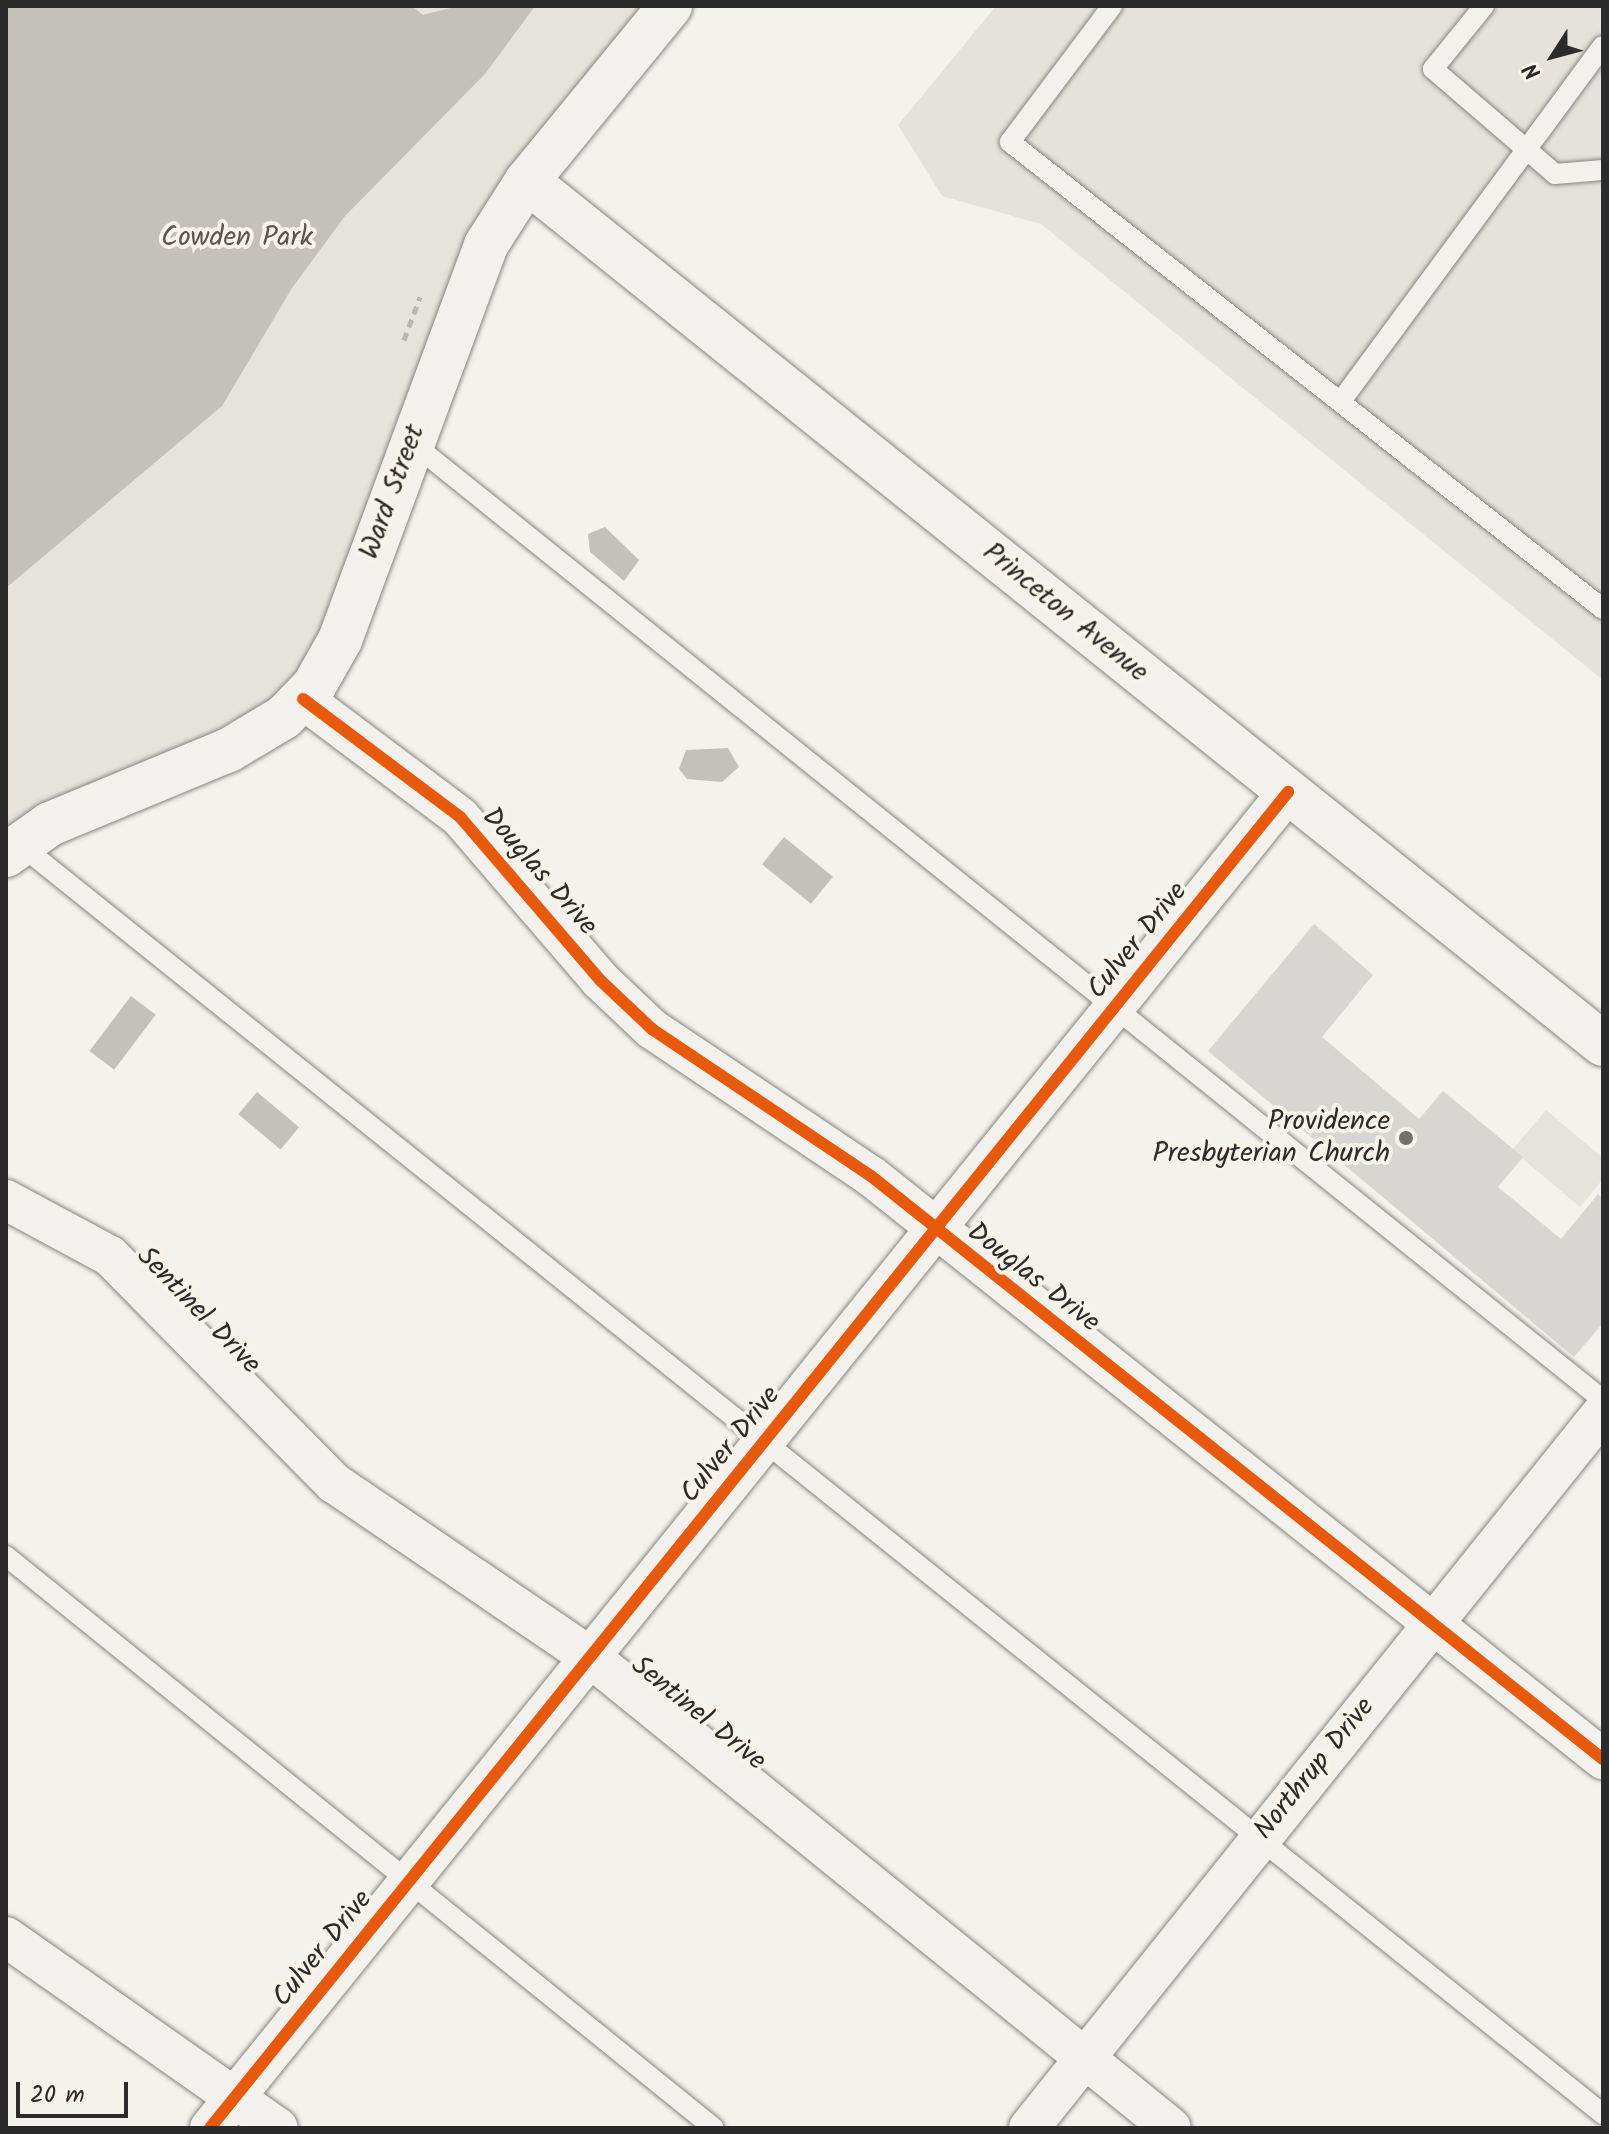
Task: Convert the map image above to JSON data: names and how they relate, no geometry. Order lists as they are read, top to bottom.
{
  "streets": {
    "street": [
      "Ward Street",
      "Princeton Avenue",
      "Douglas Drive",
      "Culver Drive",
      "Sentinel Drive",
      "Northrup Drive"
    ]
  },
  "crossings": [
    ["Ward Street", "Princeton Avenue"],
    ["Ward Street", "Douglas Drive"],
    ["Princeton Avenue", "Culver Drive"],
    ["Douglas Drive", "Culver Drive"],
    ["Douglas Drive", "Northrup Drive"],
    ["Culver Drive", "Sentinel Drive"],
    ["Sentinel Drive", "Northrup Drive"]
  ],
  "parks": ["Cowden Park"],
  "places": ["Providence Presbyterian Church"],
  "scale_bar": "20 m",
  "north": "bottom left"
}
